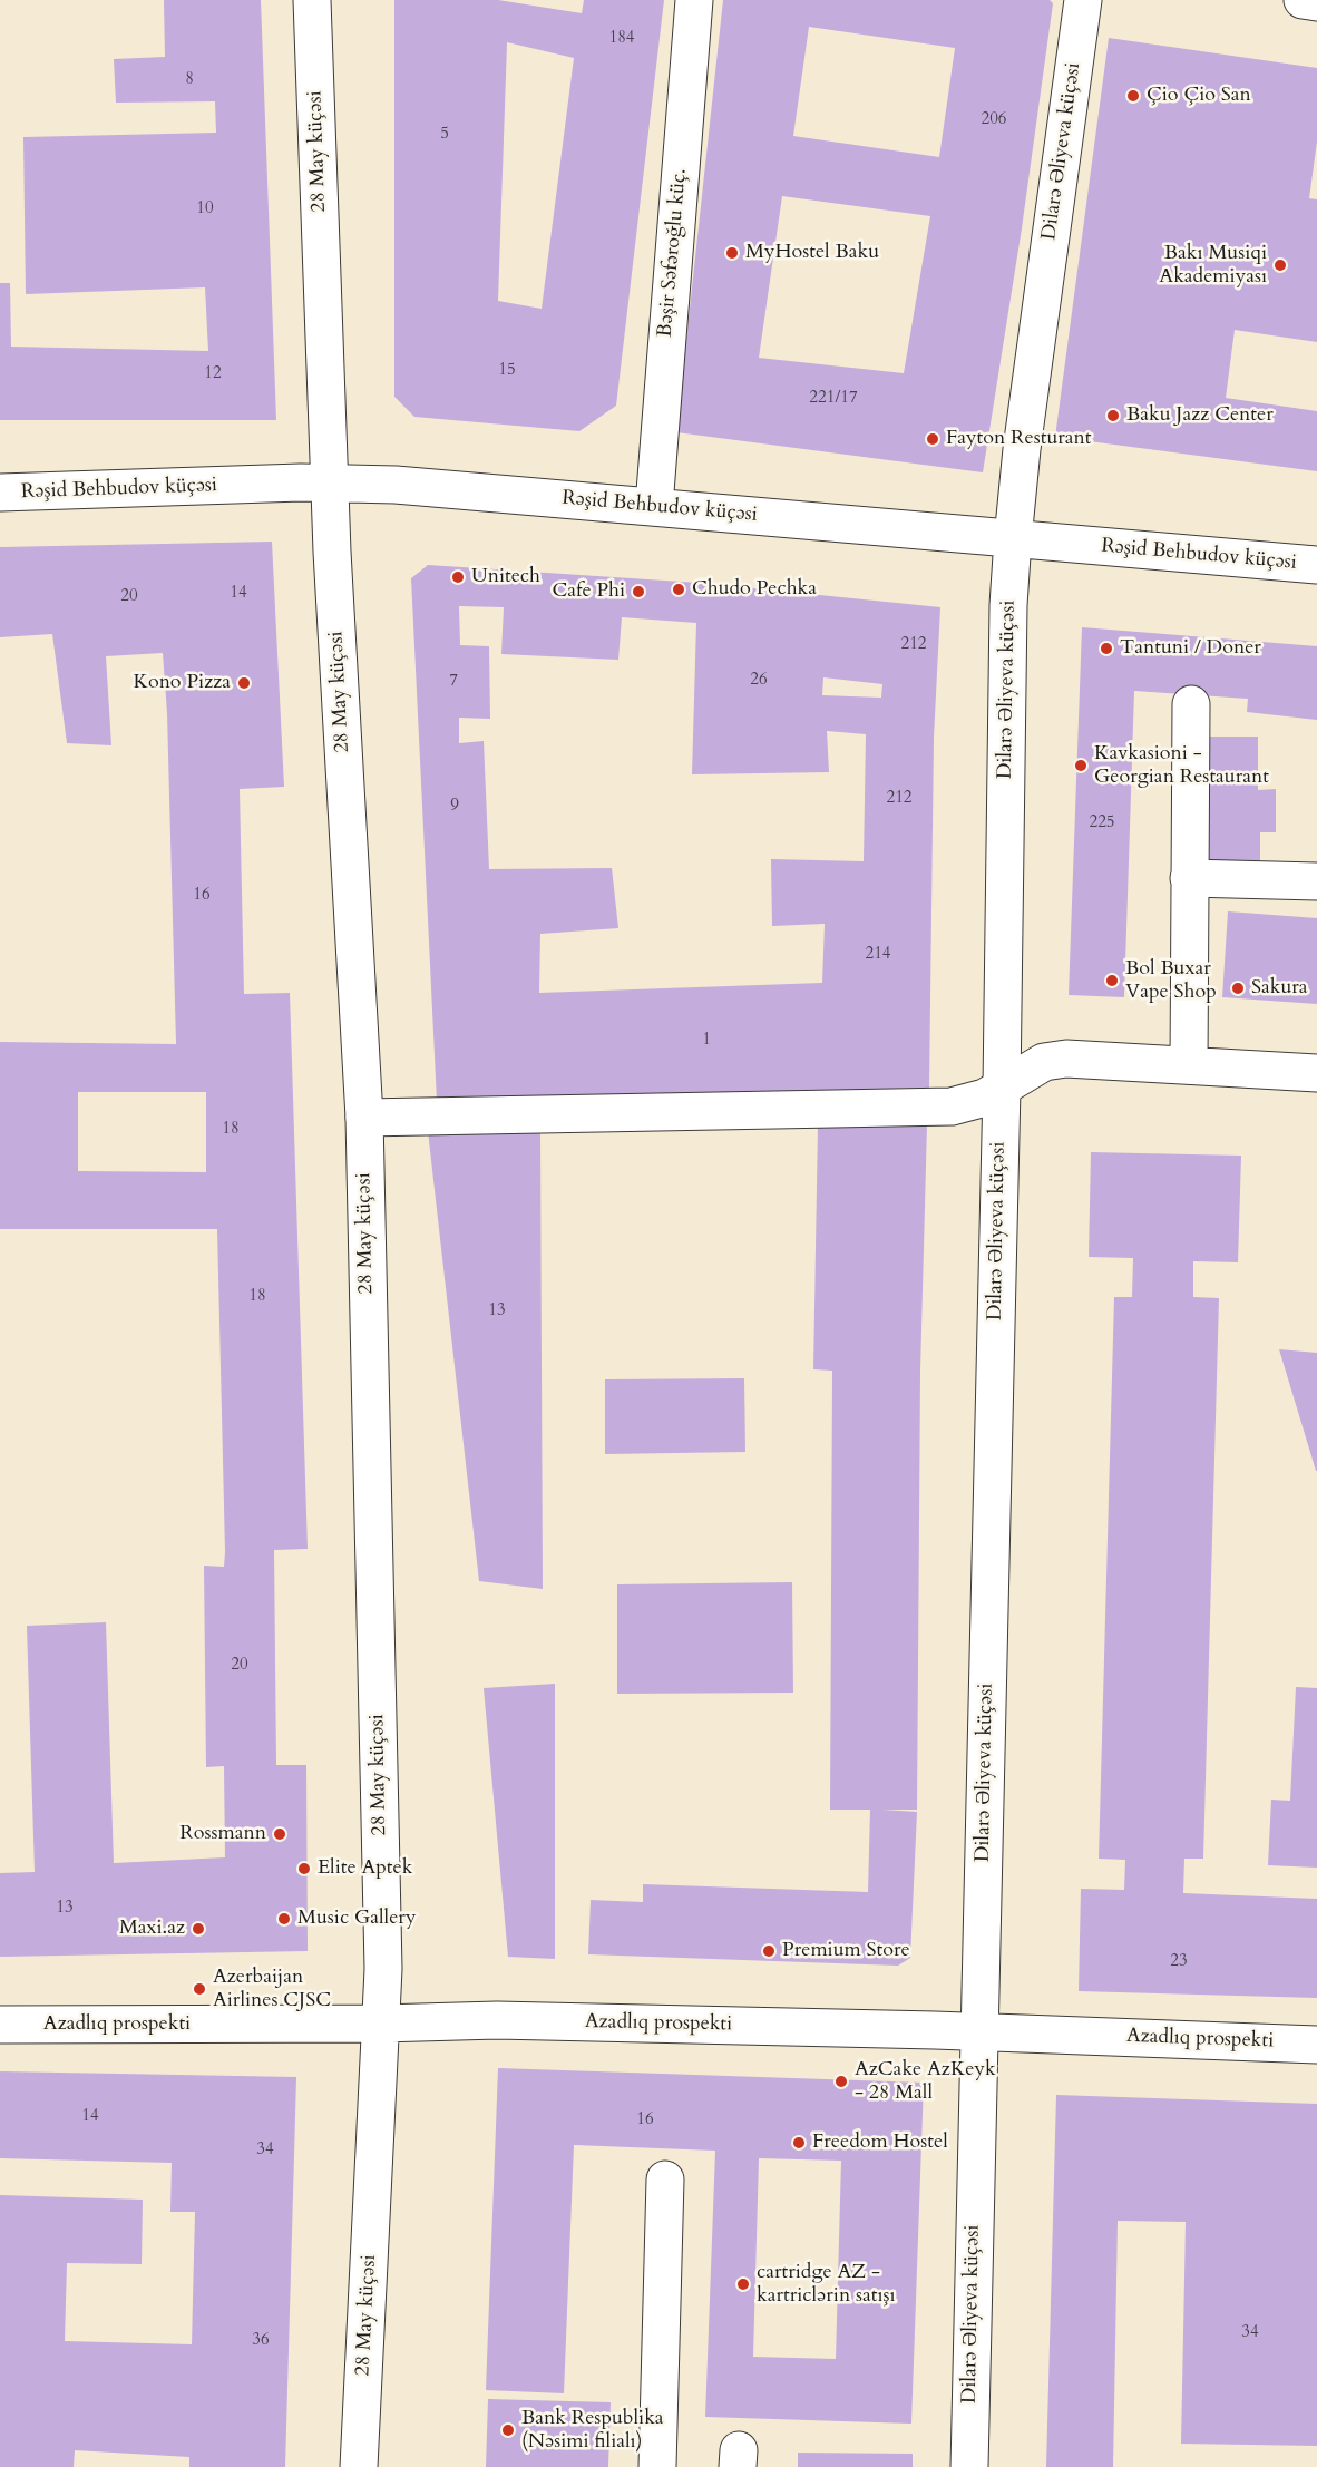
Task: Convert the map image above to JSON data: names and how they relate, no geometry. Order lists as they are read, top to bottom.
{
  "streets": {
    "main road": [
      "28 May küçəsi",
      "Dilarə Əliyeva küçəsi",
      "Bəşir Səfəroğlu küç.",
      "Rəşid Behbudov küçəsi",
      "Azadlıq prospekti"
    ]
  },
  "crossings": [
    ["28 May küçəsi", "Rəşid Behbudov küçəsi"],
    ["28 May küçəsi", "Azadlıq prospekti"],
    ["Dilarə Əliyeva küçəsi", "Rəşid Behbudov küçəsi"],
    ["Dilarə Əliyeva küçəsi", "Azadlıq prospekti"],
    ["Bəşir Səfəroğlu küç.", "Rəşid Behbudov küçəsi"]
  ],
  "places": [
    "Çio Çio San",
    "MyHostel Baku",
    "Bakı Musiqi Akademiyası",
    "Baku Jazz Center",
    "Fayton Resturant",
    "Unitech",
    "Chudo Pechka",
    "Cafe Phi",
    "Tantuni / Doner",
    "Kono Pizza",
    "Kavkasioni - Georgian Restaurant",
    "Bol Buxar Vape Shop",
    "Sakura",
    "Rossmann",
    "Elite Aptek",
    "Music Gallery",
    "Maxi.az",
    "Premium Store",
    "Azerbaijan Airlines CJSC",
    "AzCake AzKeyk - 28 Mall",
    "Freedom Hostel",
    "cartridge AZ - kartriclərin satışı",
    "Bank Respublika (Nəsimi filialı)"
  ],
  "house_numbers": [
    "184",
    "8",
    "206",
    "5",
    "10",
    "15",
    "12",
    "221/17",
    "14",
    "20",
    "212",
    "26",
    "7",
    "212",
    "9",
    "225",
    "16",
    "214",
    "1",
    "18",
    "18",
    "13",
    "20",
    "13",
    "23",
    "14",
    "16",
    "34",
    "34",
    "36"
  ]
}
